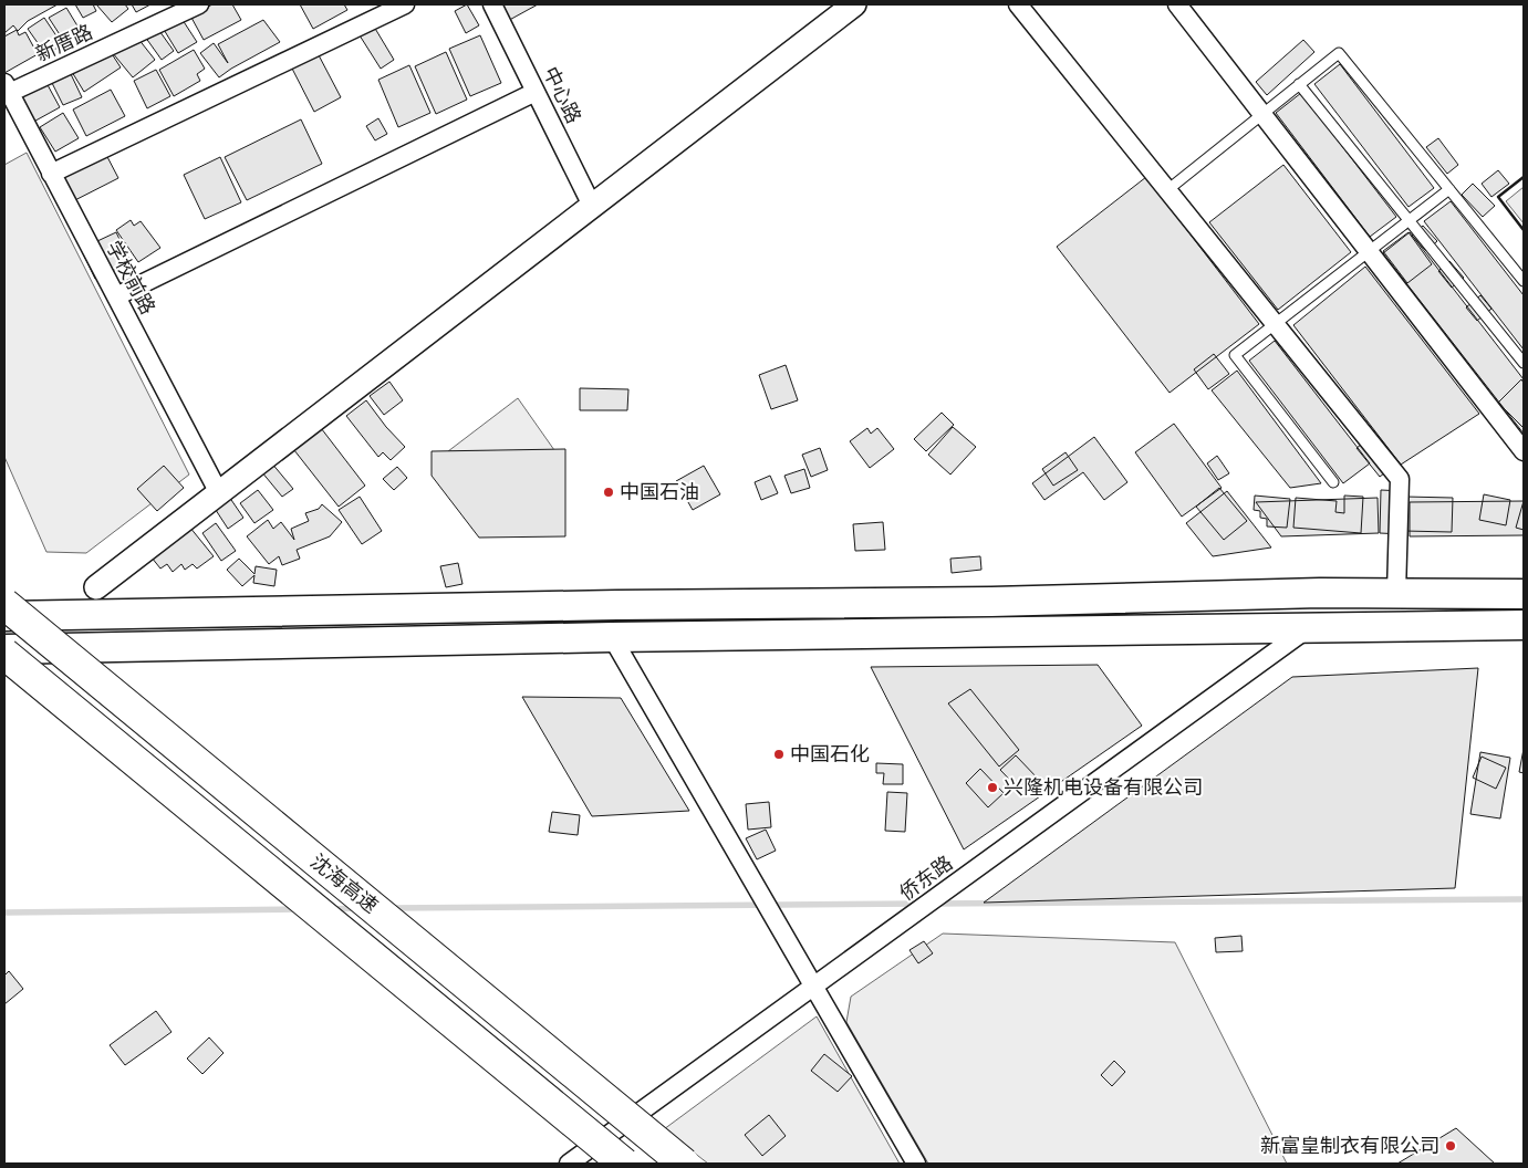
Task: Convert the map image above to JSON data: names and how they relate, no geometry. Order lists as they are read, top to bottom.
{
  "streets": {
    "highway": ["沈海高速"],
    "street": [
      "新厝路",
      "中心路",
      "学校前路",
      "侨东路"
    ]
  },
  "crossings": [
    ["新厝路", "学校前路"]
  ],
  "places": [
    "中国石油",
    "中国石化",
    "兴隆机电设备有限公司",
    "新富皇制衣有限公司"
  ]
}
